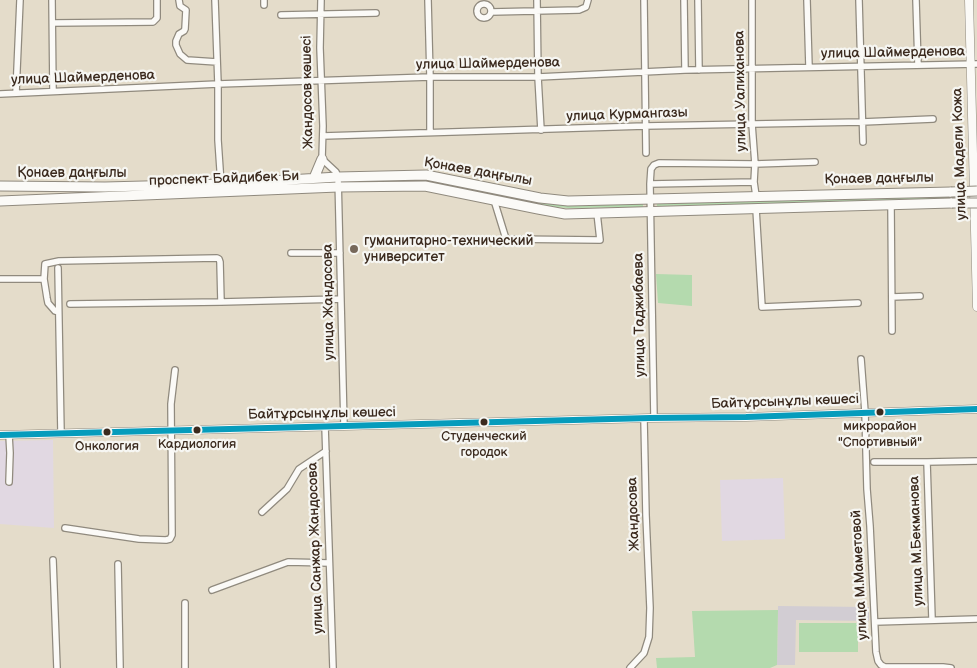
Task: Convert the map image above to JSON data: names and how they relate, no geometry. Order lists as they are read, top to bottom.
{
  "streets": {
    "main road": [
      "улица Мадели Кожа",
      "Қонаев даңғылы",
      "проспект Байдибек Би",
      "Байтұрсынұлы көшесі"
    ],
    "street": [
      "улица Шаймерденова",
      "улица Уалиханова",
      "Жандосов көшесі",
      "улица Курмангазы",
      "улица Жандосова",
      "улица Таджибаева",
      "Жандосова",
      "улица М.Бекманова",
      "улица Санжар Жандосова",
      "улица М.Маметовой"
    ]
  },
  "crossings": [
    ["улица Шаймерденова", "улица Уалиханова"],
    ["улица Шаймерденова", "Жандосов көшесі"],
    ["улица Шаймерденова", "улица Мадели Кожа"],
    ["улица Уалиханова", "улица Курмангазы"],
    ["улица Уалиханова", "Қонаев даңғылы"],
    ["улица Уалиханова", "улица Таджибаева"],
    ["Жандосов көшесі", "улица Курмангазы"],
    ["Жандосов көшесі", "Қонаев даңғылы"],
    ["Жандосов көшесі", "улица Жандосова"],
    ["Қонаев даңғылы", "проспект Байдибек Би"],
    ["Қонаев даңғылы", "улица Жандосова"],
    ["Қонаев даңғылы", "улица Таджибаева"],
    ["проспект Байдибек Би", "улица Жандосова"],
    ["улица Жандосова", "Байтұрсынұлы көшесі"],
    ["улица Таджибаева", "Байтұрсынұлы көшесі"],
    ["Байтұрсынұлы көшесі", "Жандосова"],
    ["Байтұрсынұлы көшесі", "улица Санжар Жандосова"],
    ["Байтұрсынұлы көшесі", "улица М.Маметовой"]
  ],
  "places": [
    "гуманитарно-технический университет",
    "микрорайон \"Спортивный\"",
    "Студенческий городок",
    "Кардиология",
    "Онкология"
  ]
}
